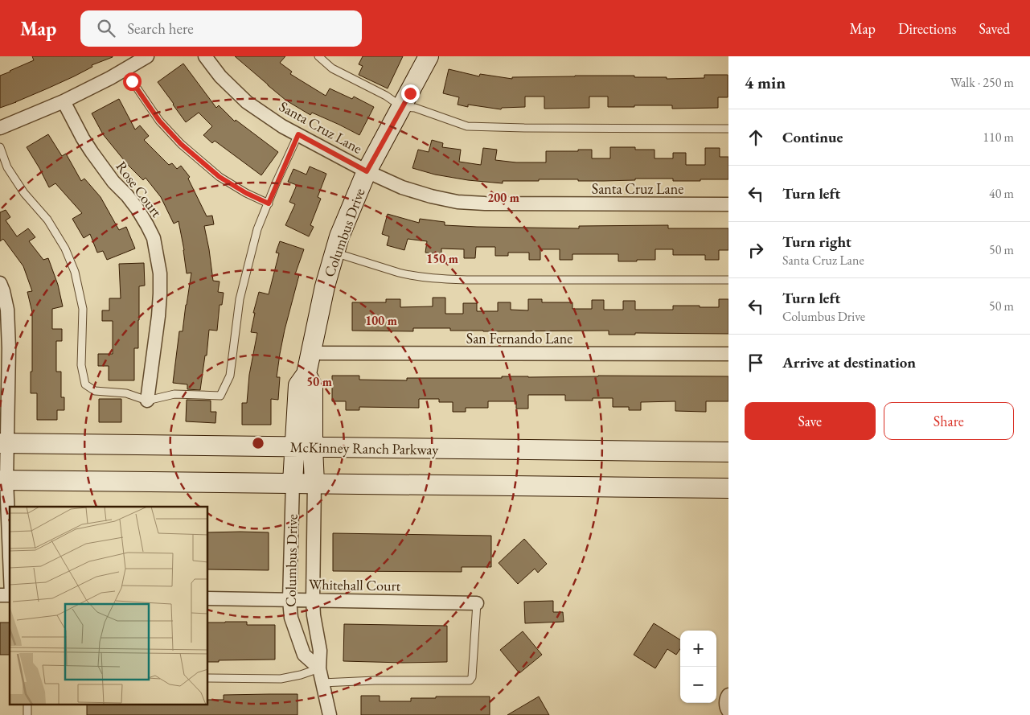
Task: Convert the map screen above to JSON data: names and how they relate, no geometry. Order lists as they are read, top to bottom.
{
  "streets": {
    "main road": ["Columbus Drive", "McKinney Ranch Parkway"],
    "street": [
      "Santa Cruz Lane",
      "Rose Court",
      "San Fernando Lane",
      "Whitehall Court"
    ]
  },
  "crossings": [
    ["Santa Cruz Lane", "Columbus Drive"],
    ["Columbus Drive", "San Fernando Lane"],
    ["Columbus Drive", "McKinney Ranch Parkway"],
    ["Columbus Drive", "Whitehall Court"]
  ],
  "page": {
    "header": "Map",
    "search": "Search here",
    "nav": ["Map", "Directions", "Saved"],
    "heading": ["4 min", "Walk · 250 m"],
    "list": [
      ["Continue", "110 m"],
      ["Turn left", "40 m"],
      ["Turn right", "Santa Cruz Lane", "50 m"],
      ["Turn left", "Columbus Drive", "50 m"],
      "Arrive at destination"
    ],
    "buttons": ["Save", "Share"],
    "map_buttons": ["+", "−"]
  },
  "rings": [
    "200 m",
    "150 m",
    "100 m",
    "50 m"
  ]
}
